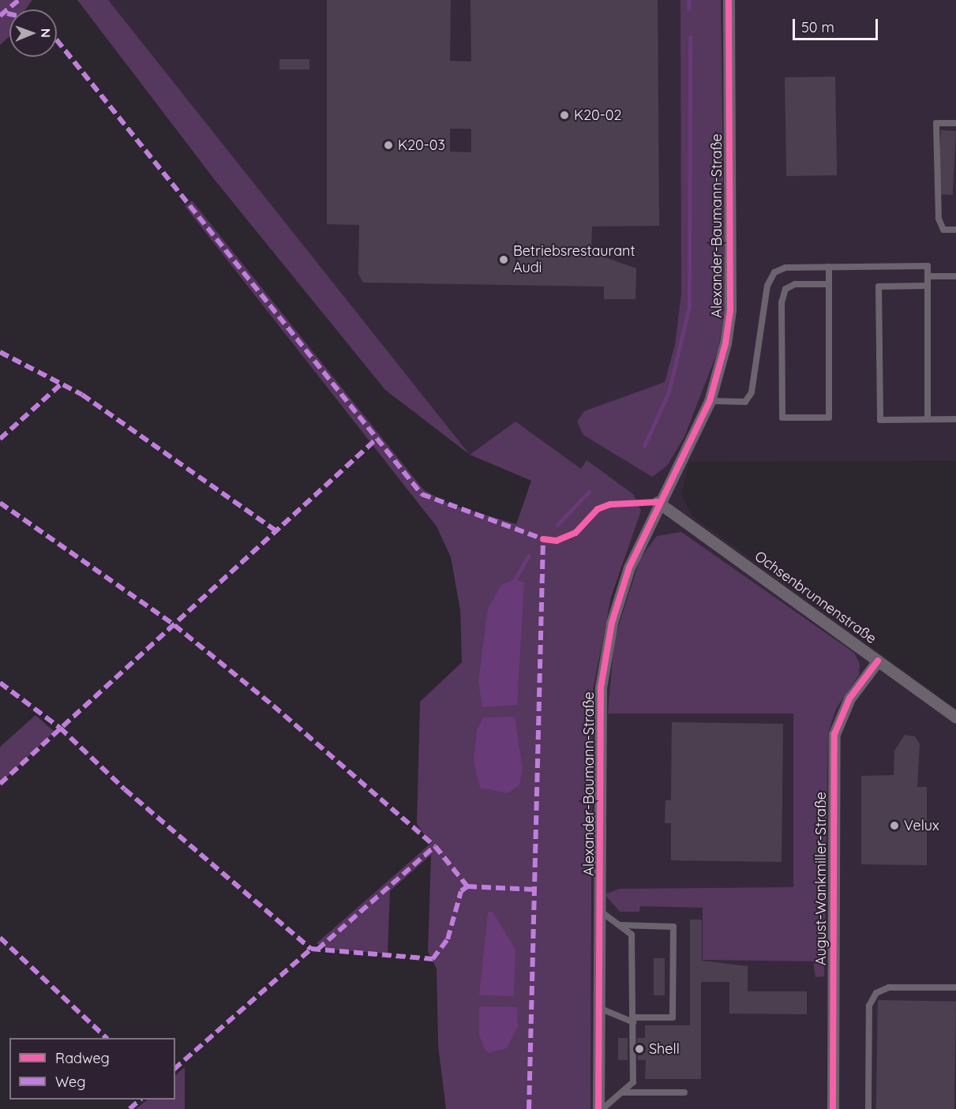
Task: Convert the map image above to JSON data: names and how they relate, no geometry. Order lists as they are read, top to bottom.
{
  "streets": {
    "street": ["Alexander-Baumann-Straße", "Ochsenbrunnenstraße", "August-Wankmiller-Straße"]
  },
  "crossings": [
    ["Alexander-Baumann-Straße", "Ochsenbrunnenstraße"],
    ["Ochsenbrunnenstraße", "August-Wankmiller-Straße"]
  ],
  "places": [
    "K20-02",
    "K20-03",
    "Betriebsrestaurant Audi",
    "Velux",
    "Shell"
  ],
  "legend": ["Radweg", "Weg"],
  "scale_bar": "50 m",
  "north": "right"
}
